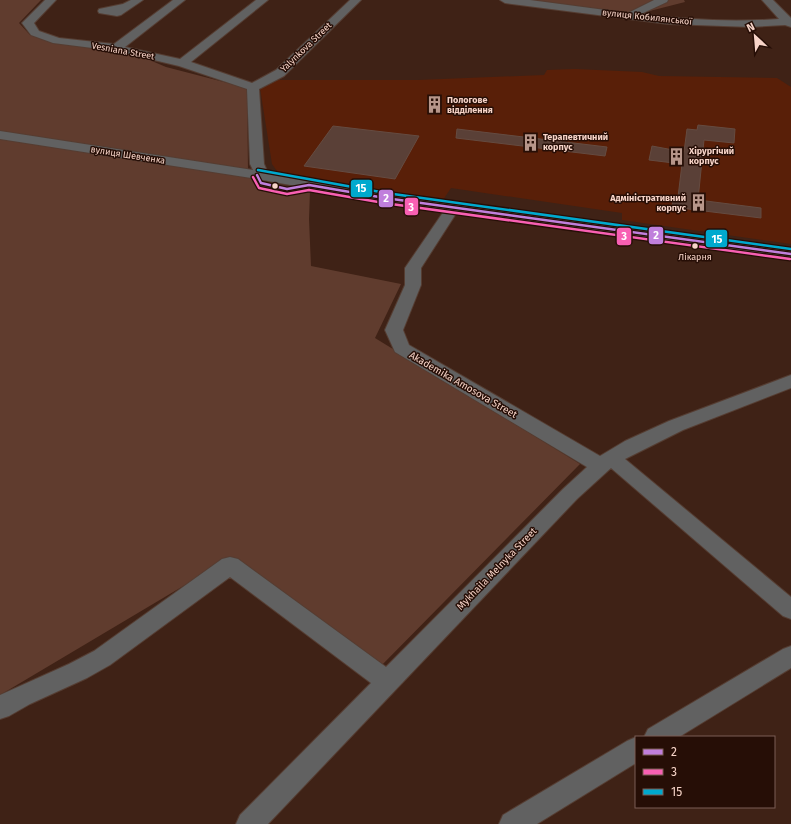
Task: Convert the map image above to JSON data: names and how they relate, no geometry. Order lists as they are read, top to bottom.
{
  "streets": {
    "street": [
      "вулиця Кобилянської",
      "Yalynkova Street",
      "Vesniana Street",
      "вулиця Шевченка",
      "Akademika Amosova Street",
      "Mykhaila Melnyka Street"
    ]
  },
  "crossings": [
    ["Yalynkova Street", "Vesniana Street"],
    ["вулиця Шевченка", "Akademika Amosova Street"],
    ["Akademika Amosova Street", "Mykhaila Melnyka Street"]
  ],
  "places": {
    "building": [
      "Пологове відділення",
      "Терапевтичний корпус",
      "Хірургічий корпус",
      "Адміністративний корпус"
    ],
    "other": ["Лікарня"]
  },
  "lines": ["transit line 15", "transit line 2", "transit line 3"],
  "legend": ["2", "3", "15"],
  "north": "top left"
}
